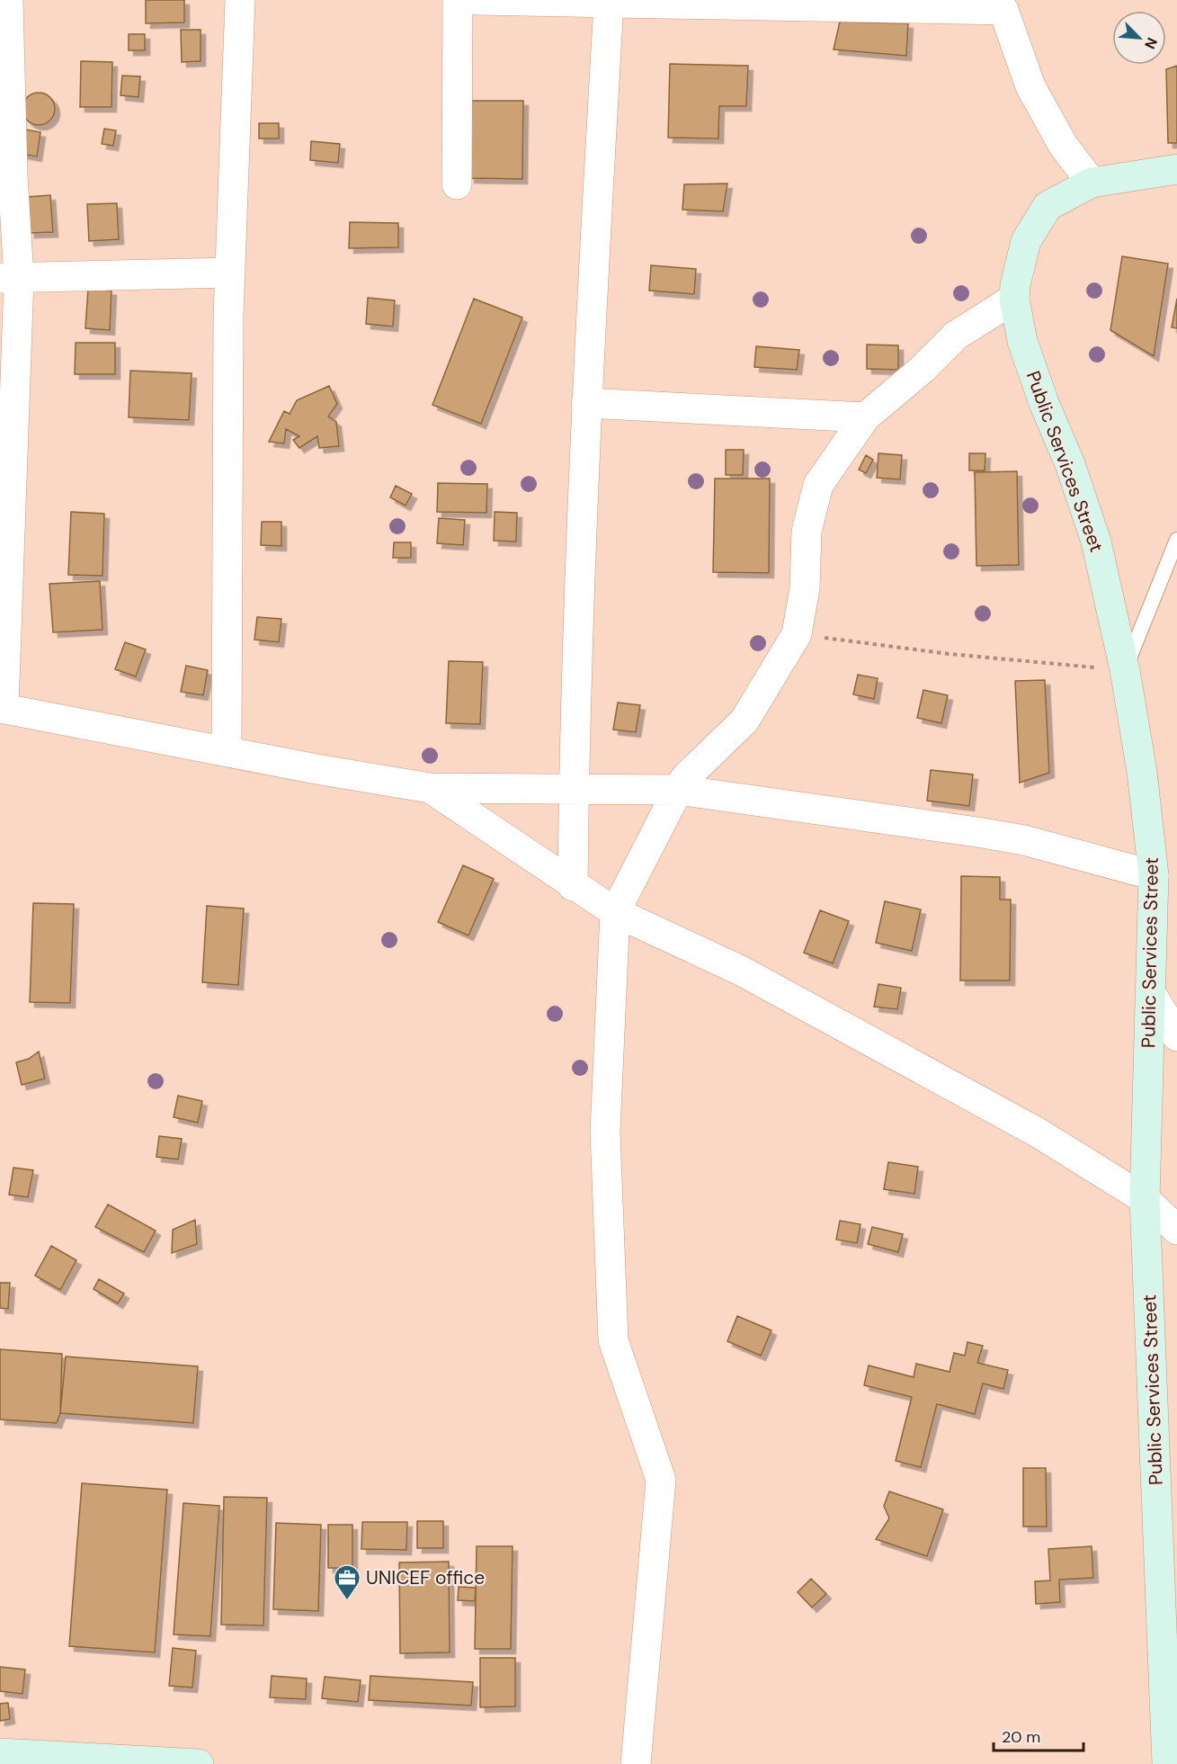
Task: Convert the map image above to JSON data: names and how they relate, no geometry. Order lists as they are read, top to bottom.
{
  "streets": {
    "street": ["Public Services Street"]
  },
  "places": {
    "office": ["UNICEF office"]
  },
  "scale_bar": "20 m",
  "north": "bottom right"
}
